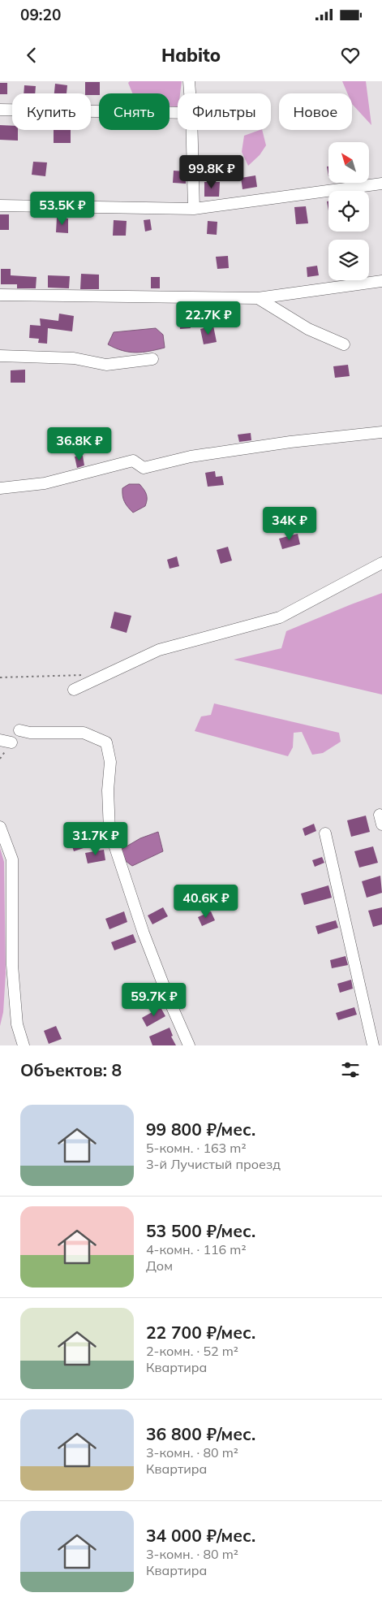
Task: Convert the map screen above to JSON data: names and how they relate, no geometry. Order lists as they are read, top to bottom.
{
  "north": "top left",
  "page": {
    "status": "09:20",
    "header": "Habito",
    "chip": [
      "Купить",
      "Снять",
      "Фильтры",
      "Новое"
    ],
    "price": [
      "99.8K ₽",
      "53.5K ₽",
      "22.7K ₽",
      "36.8K ₽",
      "34K ₽",
      "31.7K ₽",
      "40.6K ₽",
      "59.7K ₽"
    ],
    "heading": "Объектов: 8",
    "list": [
      {
        "name": "99 800 ₽/мес.",
        "note": "5-комн. · 163 m² · 3-й Лучистый проезд"
      },
      {
        "name": "53 500 ₽/мес.",
        "note": "4-комн. · 116 m² · Дом"
      },
      {
        "name": "22 700 ₽/мес.",
        "note": "2-комн. · 52 m² · Квартира"
      },
      {
        "name": "36 800 ₽/мес.",
        "note": "3-комн. · 80 m² · Квартира"
      },
      {
        "name": "34 000 ₽/мес.",
        "note": "3-комн. · 80 m² · Квартира"
      }
    ]
  }
}
